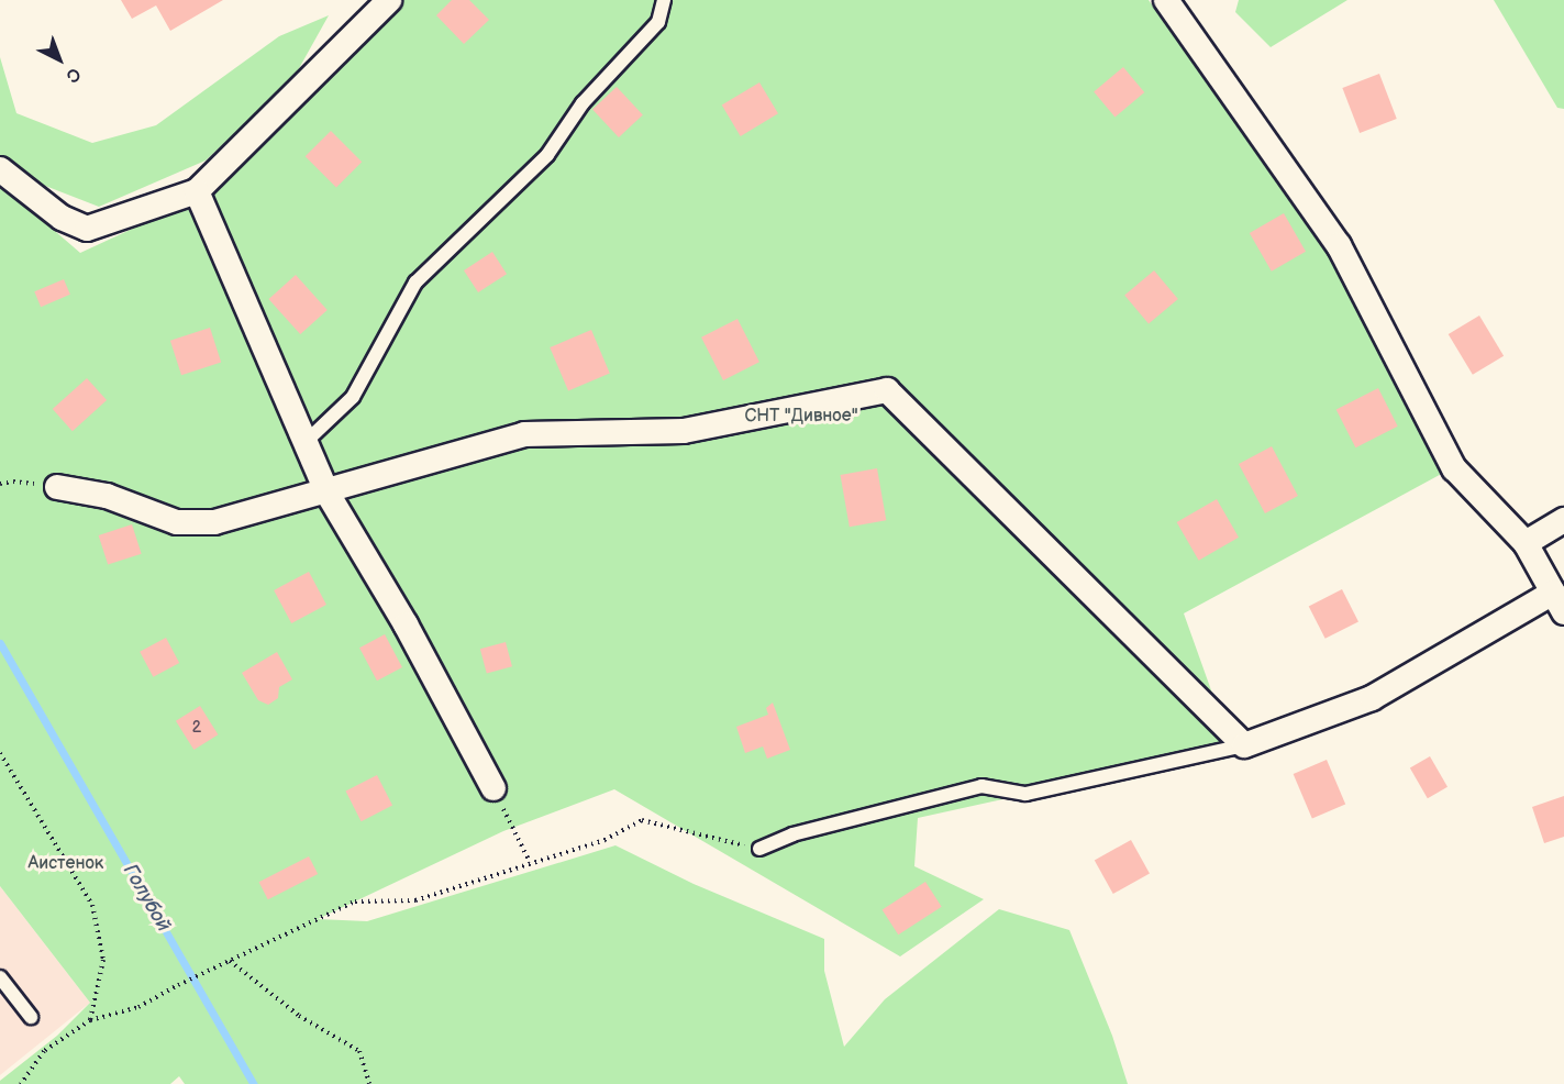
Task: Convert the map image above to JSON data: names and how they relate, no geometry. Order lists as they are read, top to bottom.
{
  "water": ["Голубой"],
  "parks": ["СНТ \"Дивное\"", "Аистенок"],
  "house_numbers": ["2"],
  "north": "bottom right"
}
